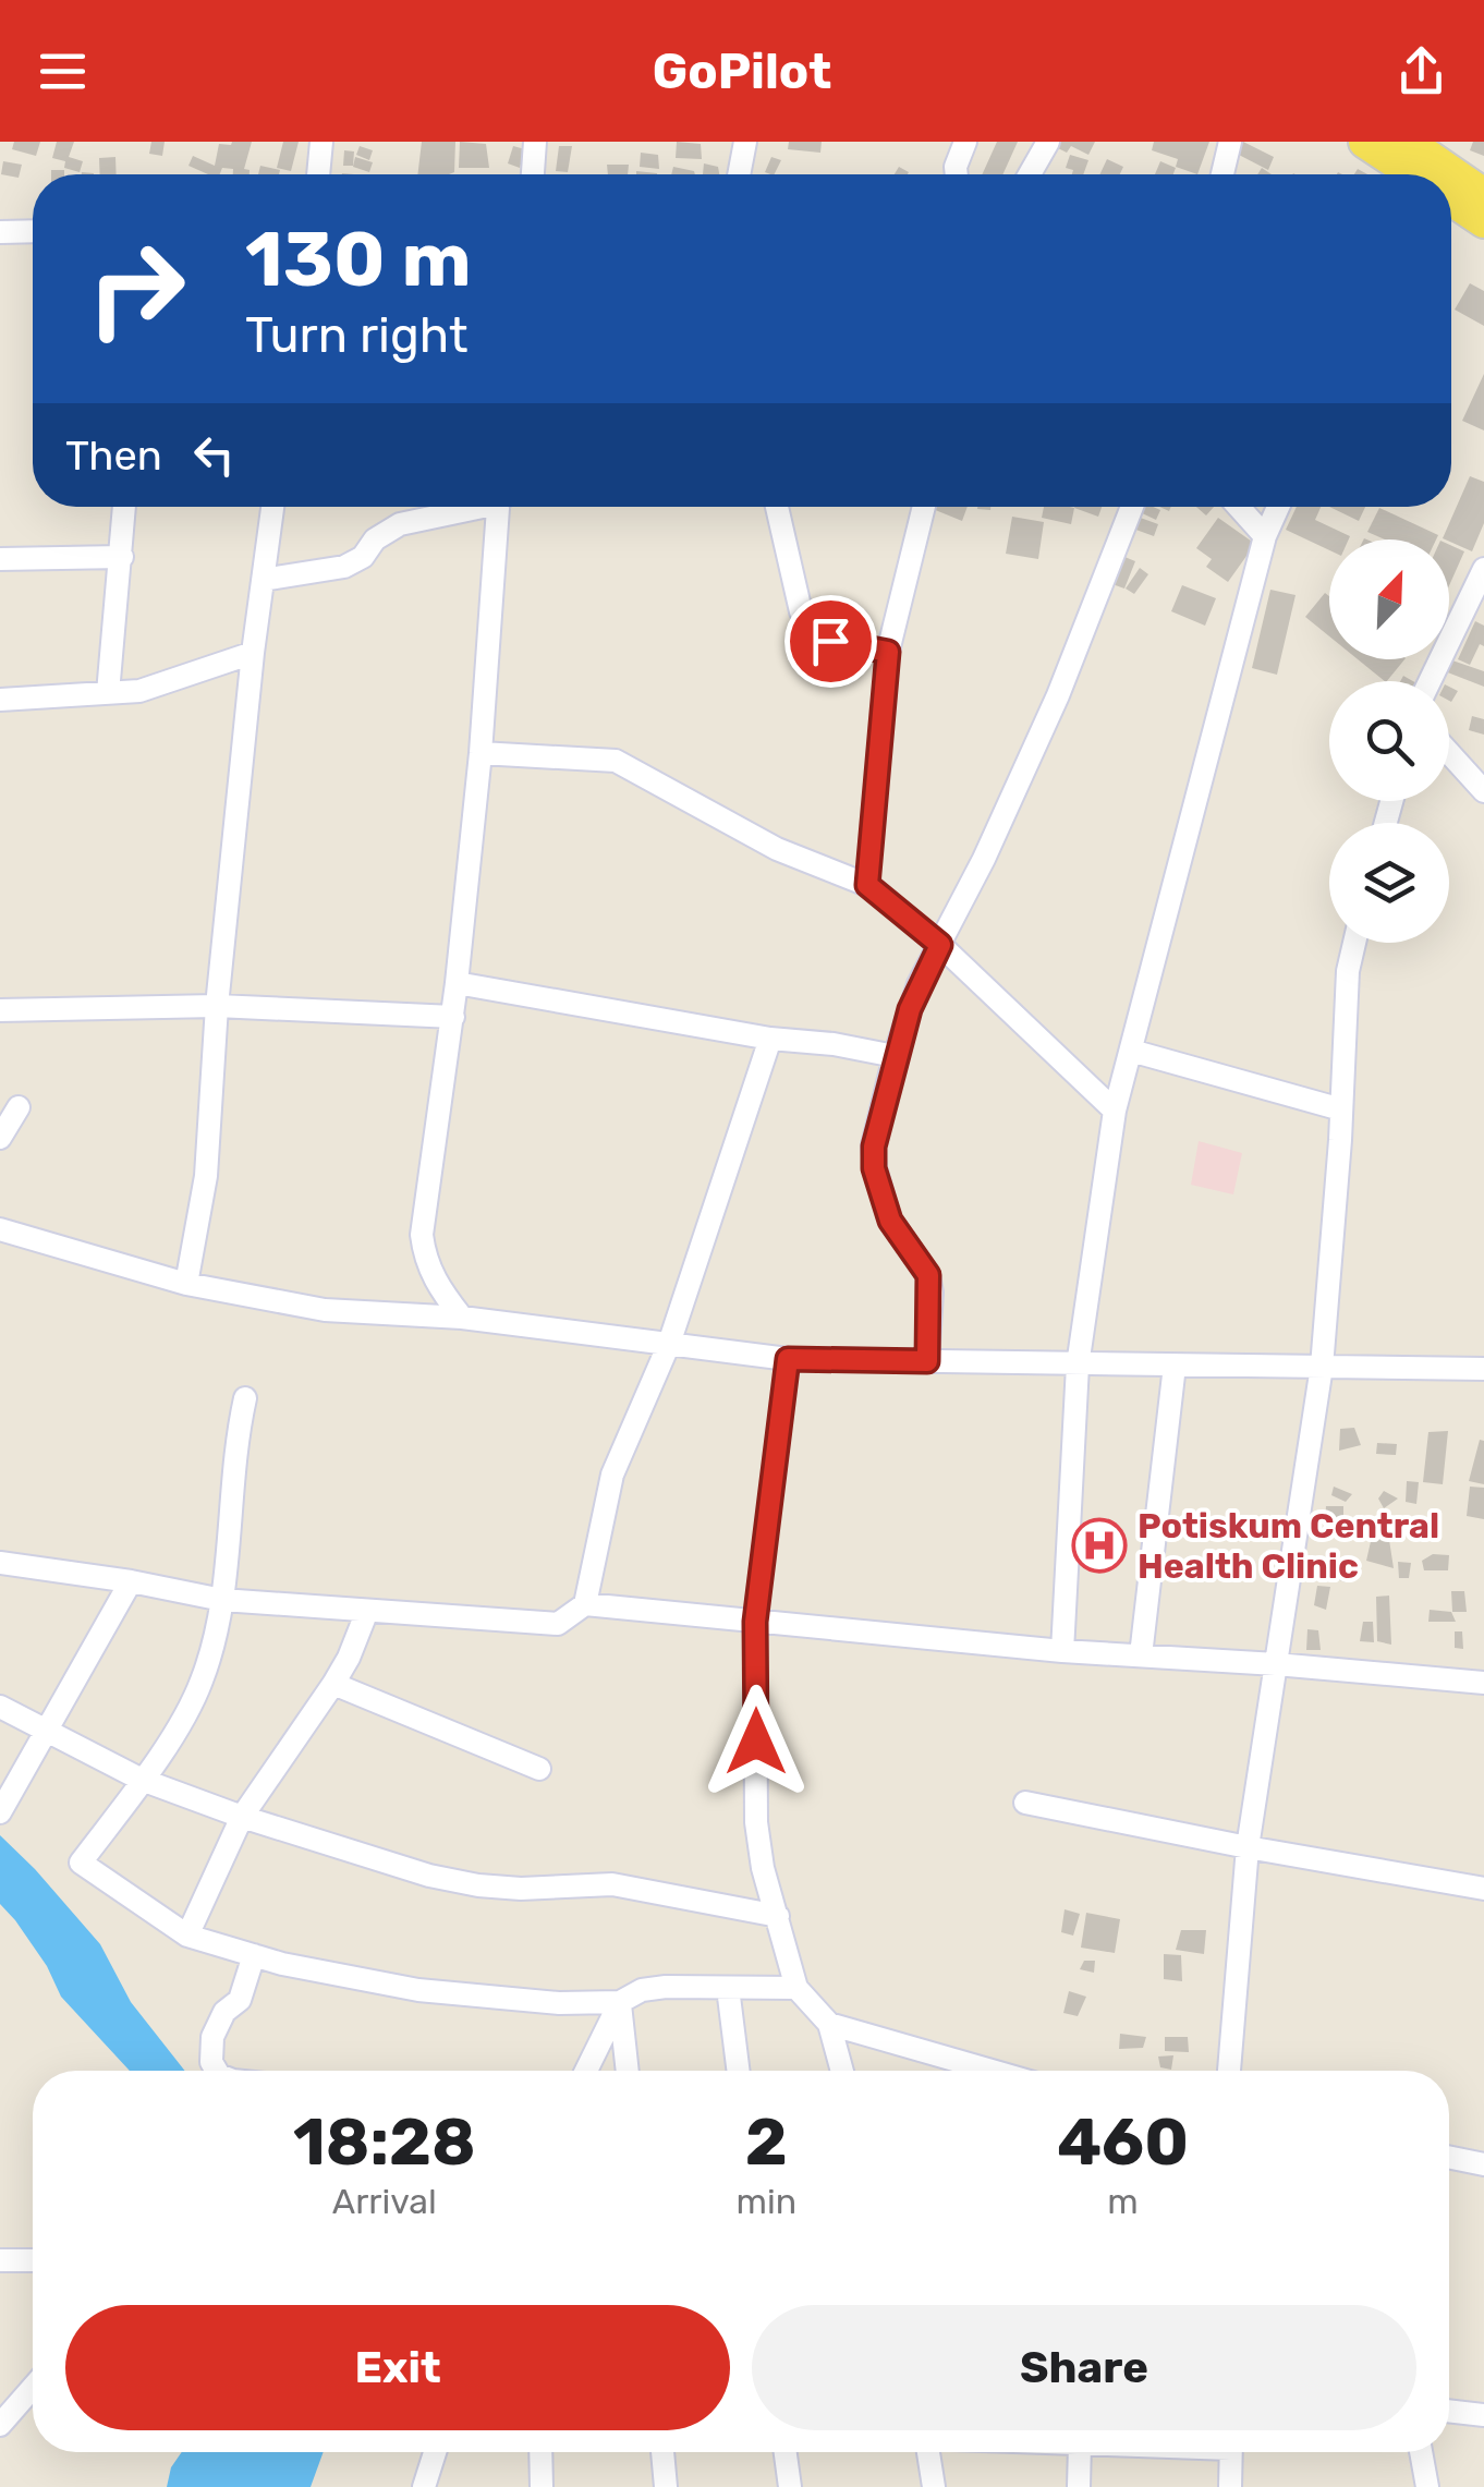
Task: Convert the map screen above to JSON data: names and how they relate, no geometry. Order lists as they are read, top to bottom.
{
  "places": {
    "hospital": ["Potiskum Central Health Clinic"]
  },
  "north": "top right",
  "page": {
    "header": "GoPilot",
    "turn": ["130 m", "Turn right"],
    "then": "Then",
    "eta": [
      "18:28",
      "Arrival",
      "2",
      "min",
      "460",
      "m"
    ],
    "buttons": ["Exit", "Share"]
  }
}
